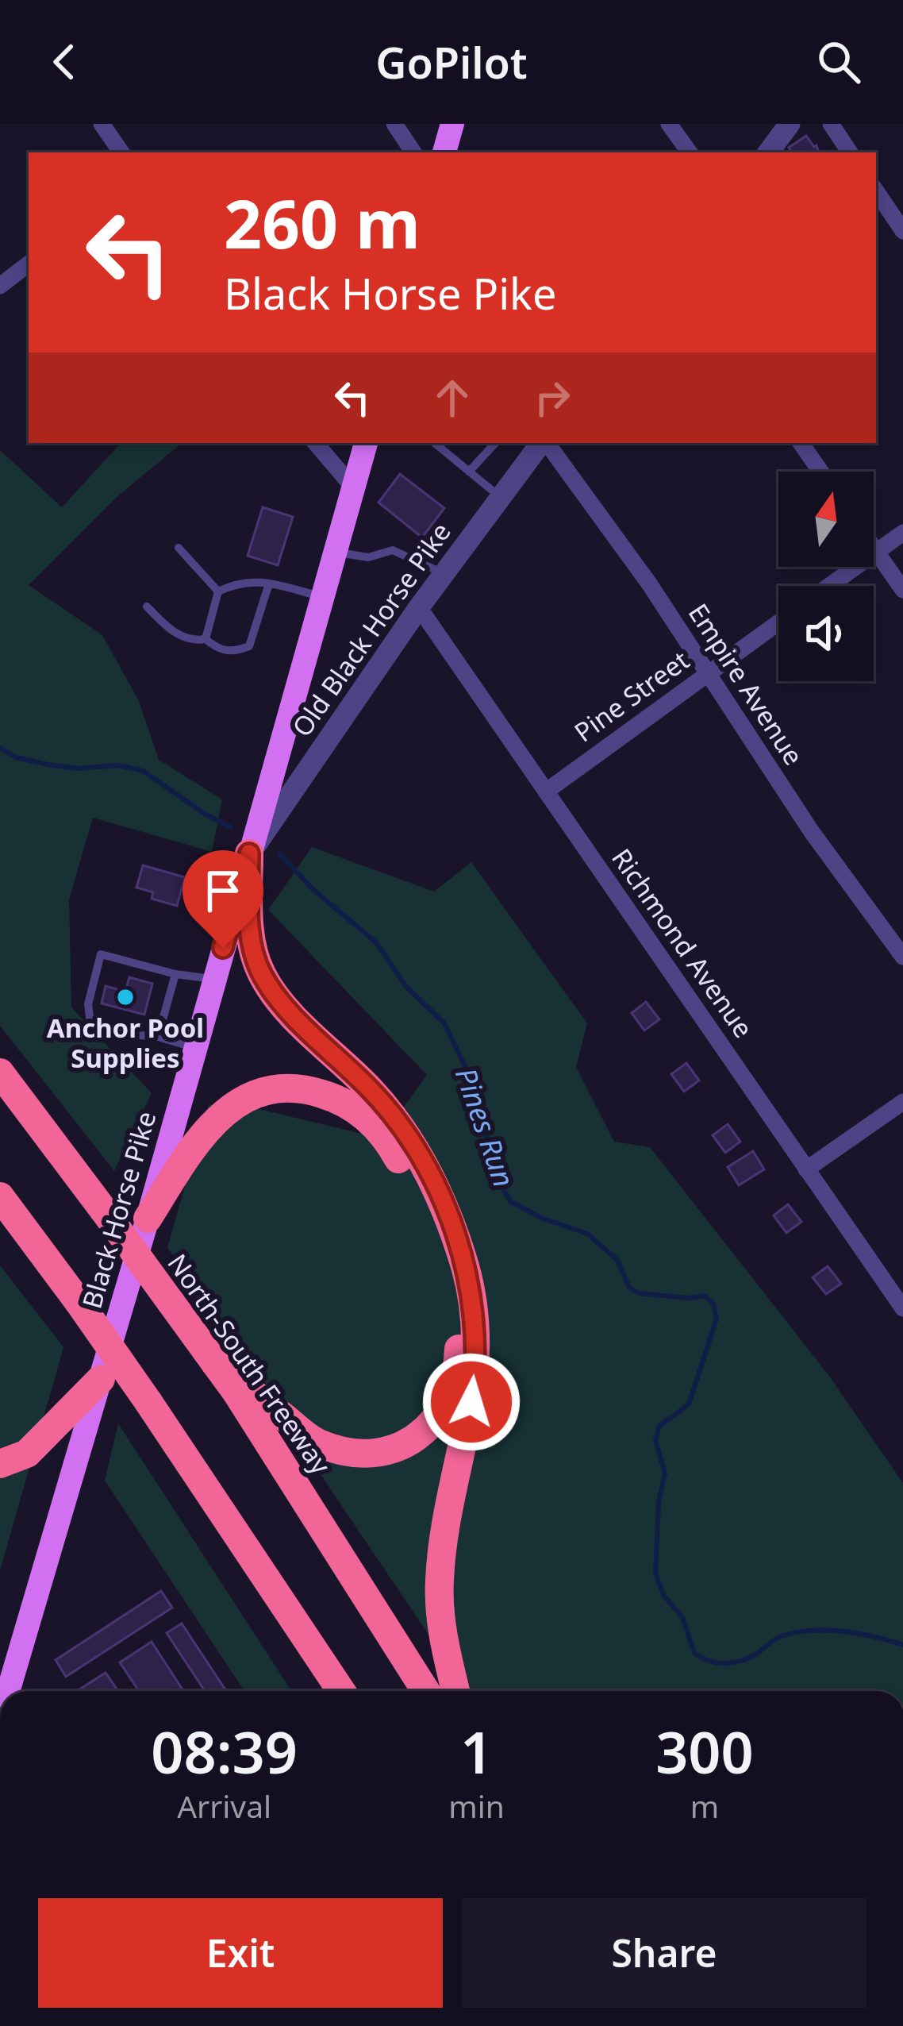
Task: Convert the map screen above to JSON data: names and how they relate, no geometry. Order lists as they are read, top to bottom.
{
  "streets": {
    "highway": ["North-South Freeway"],
    "main road": ["Black Horse Pike"],
    "street": [
      "Old Black Horse Pike",
      "Empire Avenue",
      "Pine Street",
      "Richmond Avenue"
    ]
  },
  "crossings": [
    ["Old Black Horse Pike", "Richmond Avenue"],
    ["Old Black Horse Pike", "Black Horse Pike"],
    ["Empire Avenue", "Pine Street"],
    ["Pine Street", "Richmond Avenue"]
  ],
  "water": ["Pines Run"],
  "places": ["Anchor Pool Supplies"],
  "north": "top",
  "page": {
    "header": "GoPilot",
    "turn": ["260 m", "Black Horse Pike"],
    "eta": [
      "08:39",
      "Arrival",
      "1",
      "min",
      "300",
      "m"
    ],
    "buttons": ["Exit", "Share"]
  }
}
